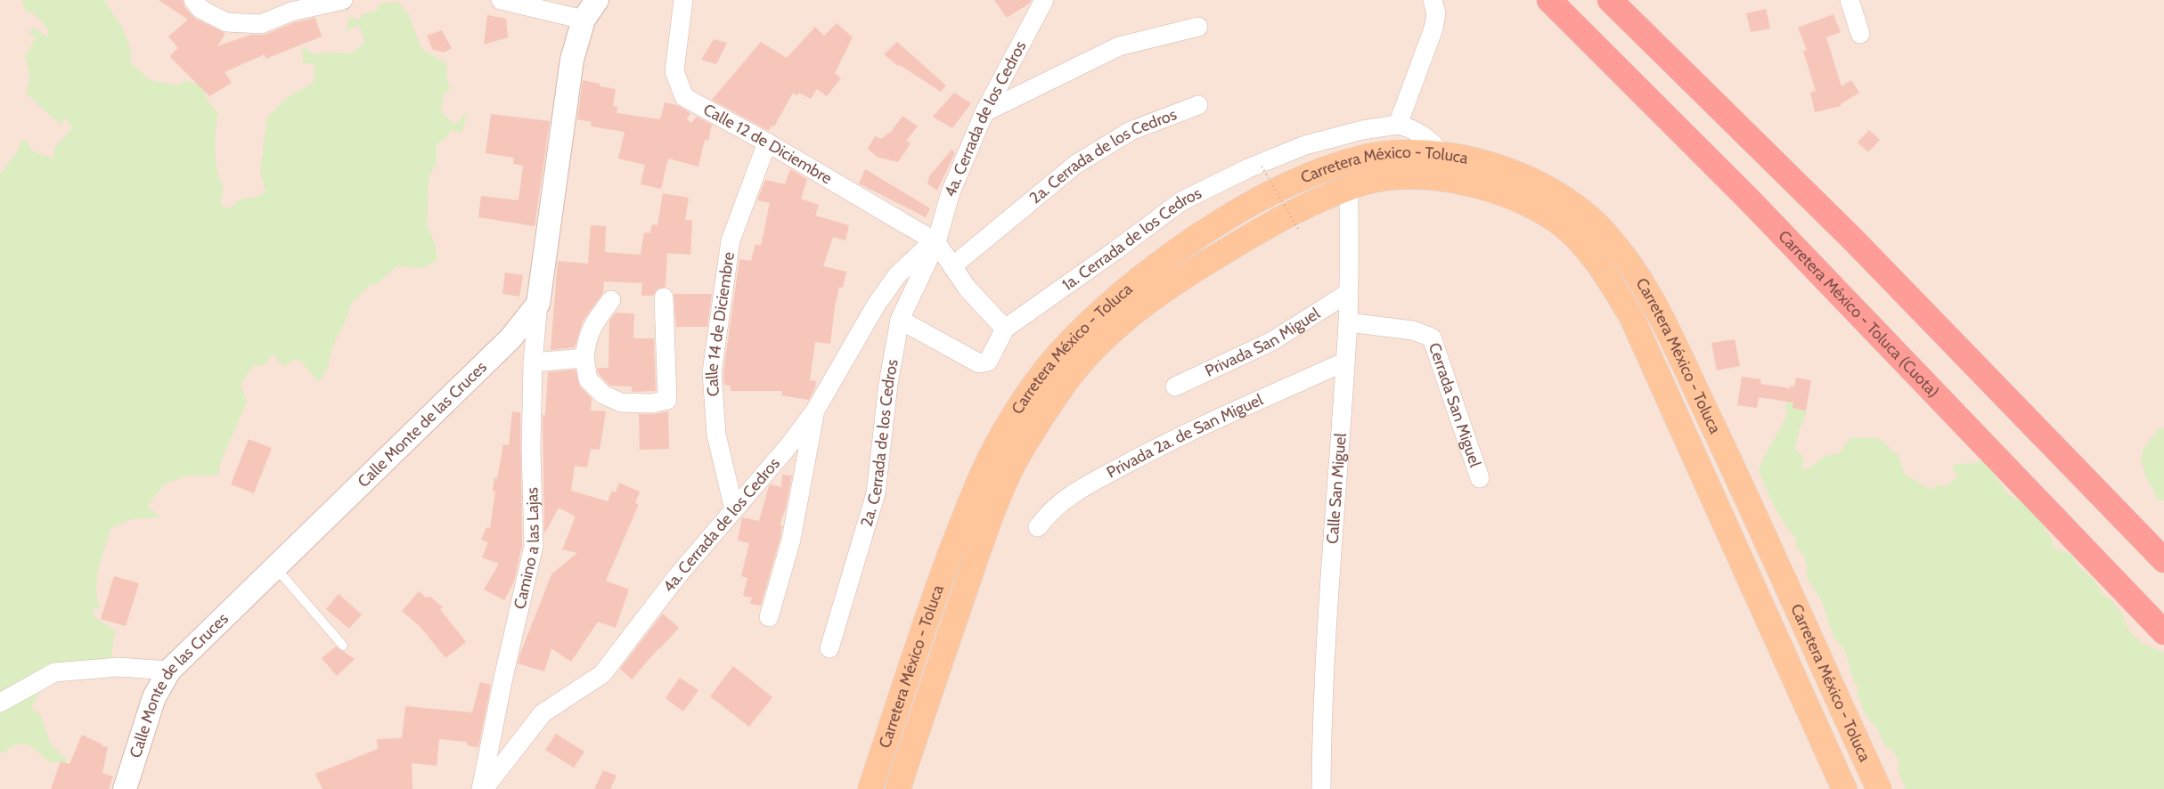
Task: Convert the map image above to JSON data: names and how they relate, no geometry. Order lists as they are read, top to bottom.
{
  "streets": {
    "highway": ["Carretera México - Toluca (Cuota)"],
    "main road": ["Carretera México - Toluca"],
    "street": [
      "4a. Cerrada de los Cedros",
      "Calle 12 de Diciembre",
      "2a. Cerrada de los Cedros",
      "1a. Cerrada de los Cedros",
      "Calle 14 de Diciembre",
      "Privada San Miguel",
      "Cerrada San Miguel",
      "Calle Monte de las Cruces",
      "Privada 2a. de San Miguel",
      "Calle San Miguel",
      "Camino a las Lajas"
    ]
  },
  "crossings": [
    ["4a. Cerrada de los Cedros", "Calle 12 de Diciembre"],
    ["4a. Cerrada de los Cedros", "2a. Cerrada de los Cedros"],
    ["4a. Cerrada de los Cedros", "Calle 14 de Diciembre"],
    ["4a. Cerrada de los Cedros", "Camino a las Lajas"],
    ["Calle 12 de Diciembre", "2a. Cerrada de los Cedros"],
    ["Calle 12 de Diciembre", "Calle 14 de Diciembre"],
    ["2a. Cerrada de los Cedros", "1a. Cerrada de los Cedros"],
    ["Carretera México - Toluca", "Calle San Miguel"],
    ["Privada San Miguel", "Calle San Miguel"],
    ["Cerrada San Miguel", "Calle San Miguel"],
    ["Calle Monte de las Cruces", "Camino a las Lajas"],
    ["Privada 2a. de San Miguel", "Calle San Miguel"]
  ]
}
